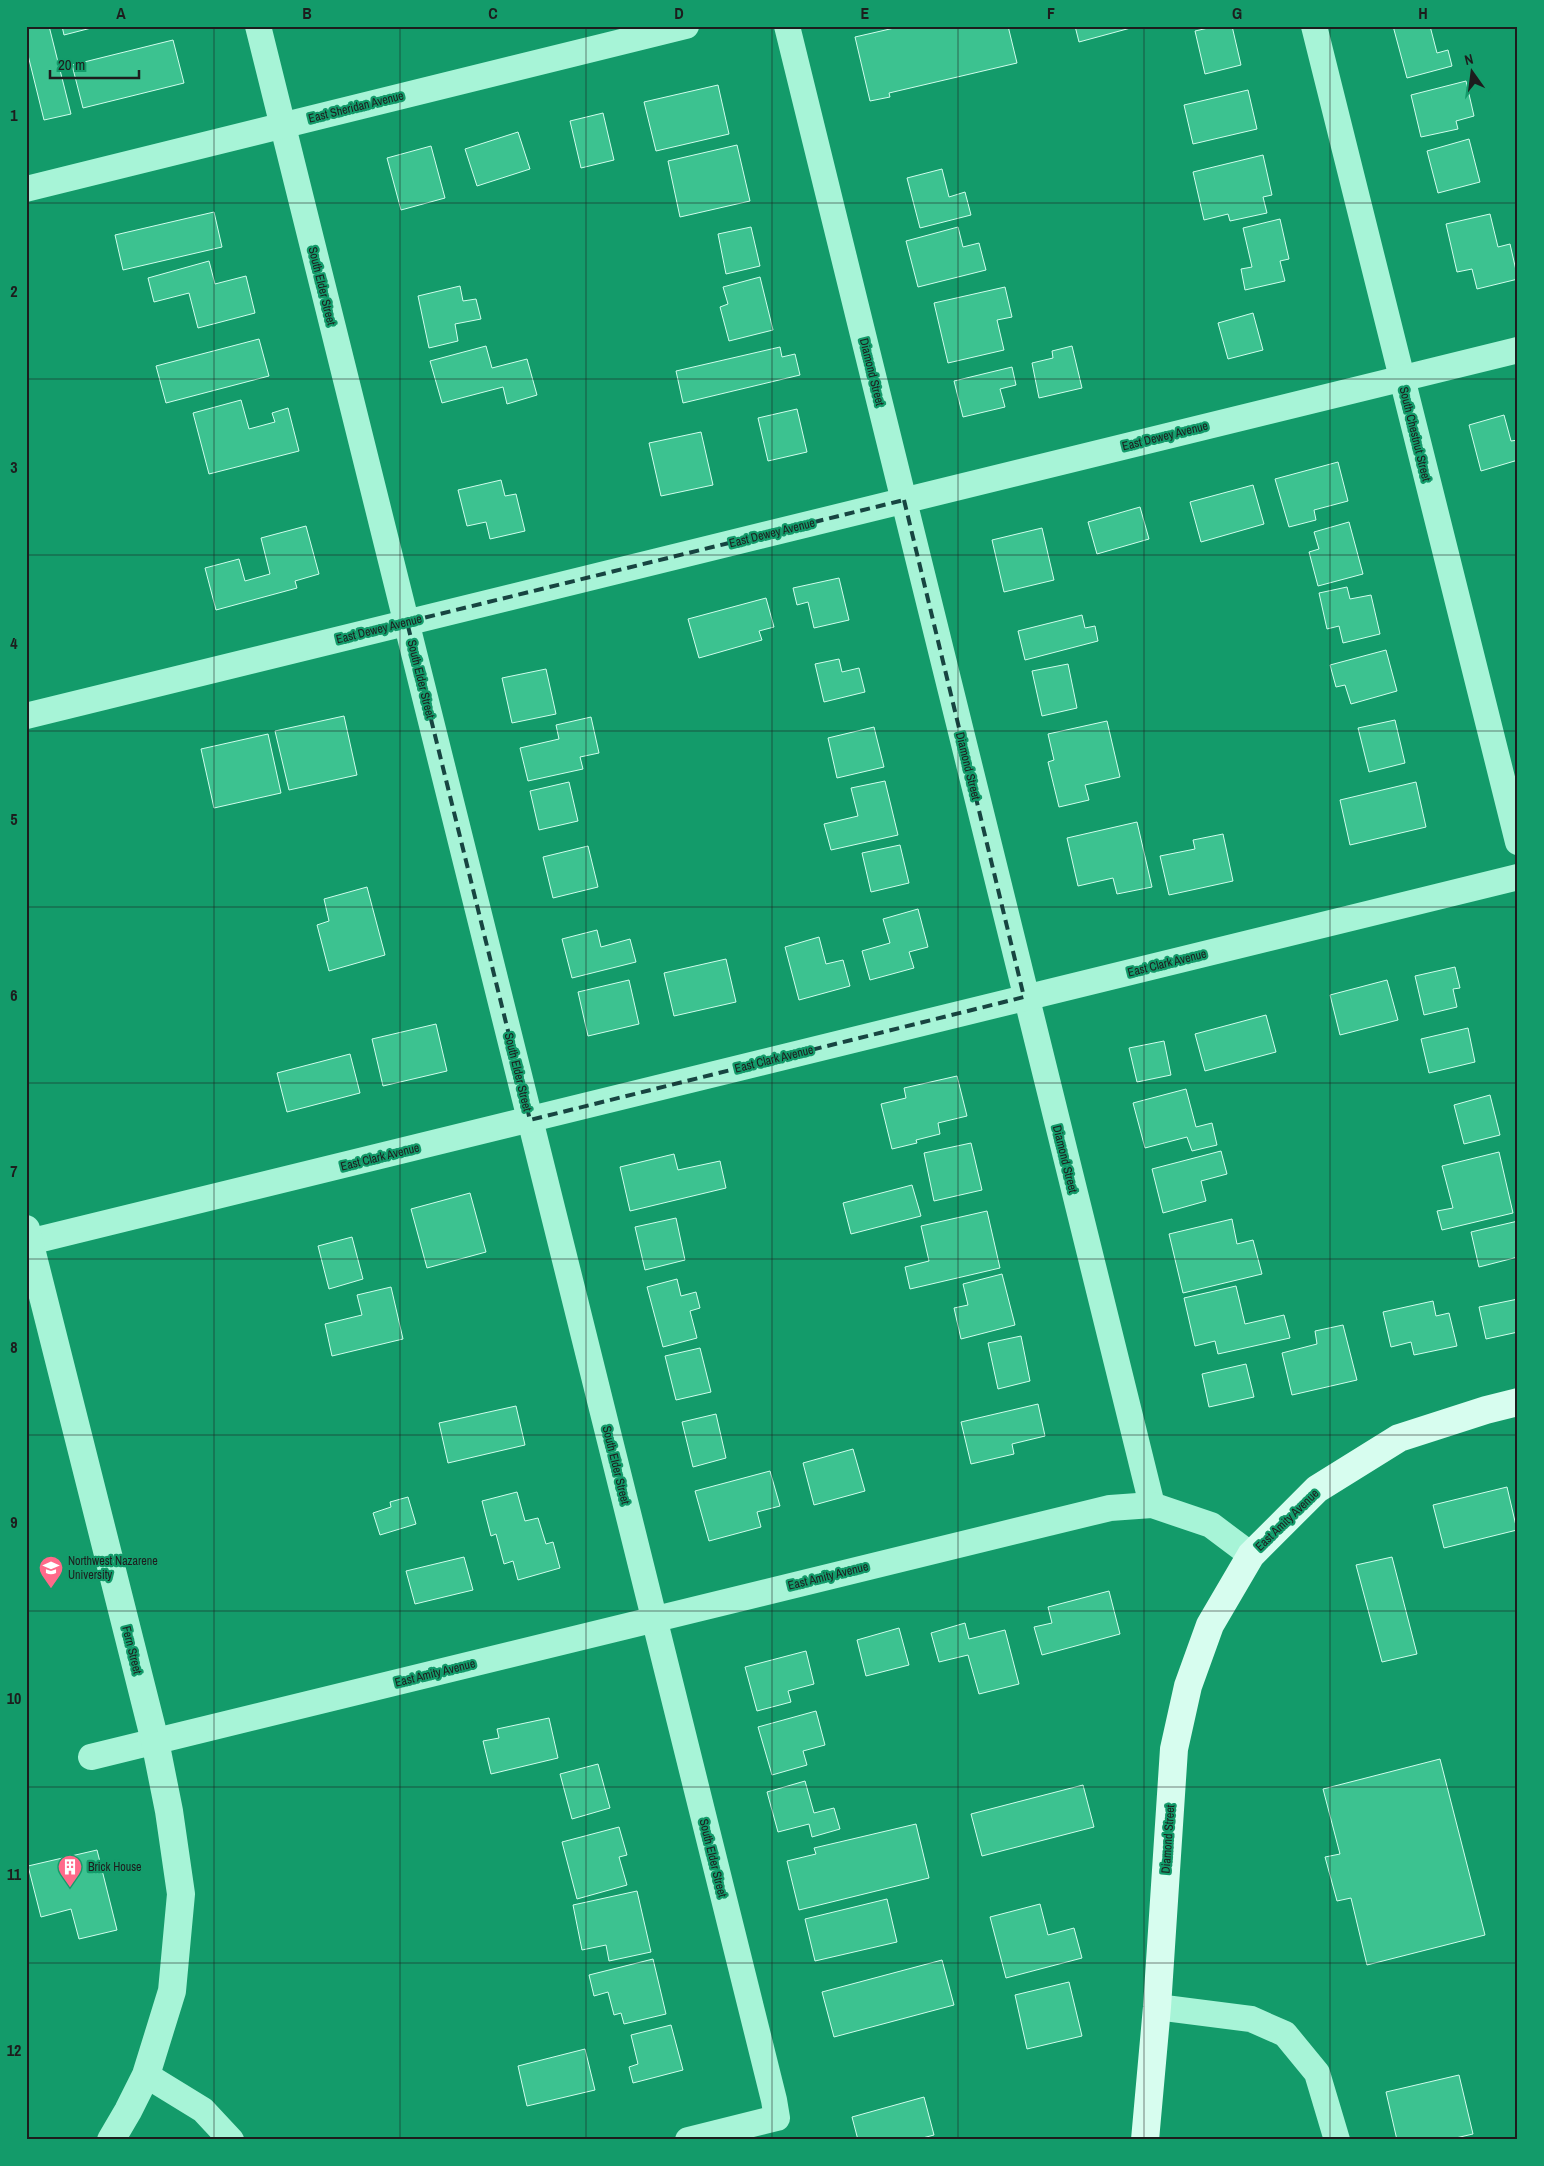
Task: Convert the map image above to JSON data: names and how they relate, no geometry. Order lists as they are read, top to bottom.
{
  "streets": {
    "main road": ["Diamond Street", "East Amity Avenue"],
    "street": [
      "East Sheridan Avenue",
      "South Elder Street",
      "South Chestnut Street",
      "East Dewey Avenue",
      "East Clark Avenue",
      "Fern Street"
    ]
  },
  "crossings": [
    ["East Sheridan Avenue", "South Elder Street"],
    ["South Elder Street", "East Dewey Avenue"],
    ["South Elder Street", "East Clark Avenue"],
    ["South Elder Street", "East Amity Avenue"],
    ["Diamond Street", "East Dewey Avenue"],
    ["Diamond Street", "East Clark Avenue"],
    ["Diamond Street", "East Amity Avenue"],
    ["South Chestnut Street", "East Dewey Avenue"],
    ["East Clark Avenue", "Fern Street"],
    ["East Amity Avenue", "Fern Street"]
  ],
  "places": {
    "school or university": ["Northwest Nazarene University"],
    "building": ["Brick House"]
  },
  "scale_bar": "20 m",
  "north": "top",
  "grid": {
    "columns": [
      "A",
      "B",
      "C",
      "D",
      "E",
      "F",
      "G",
      "H"
    ],
    "rows": [
      "1",
      "2",
      "3",
      "4",
      "5",
      "6",
      "7",
      "8",
      "9",
      "10",
      "11",
      "12"
    ]
  }
}
